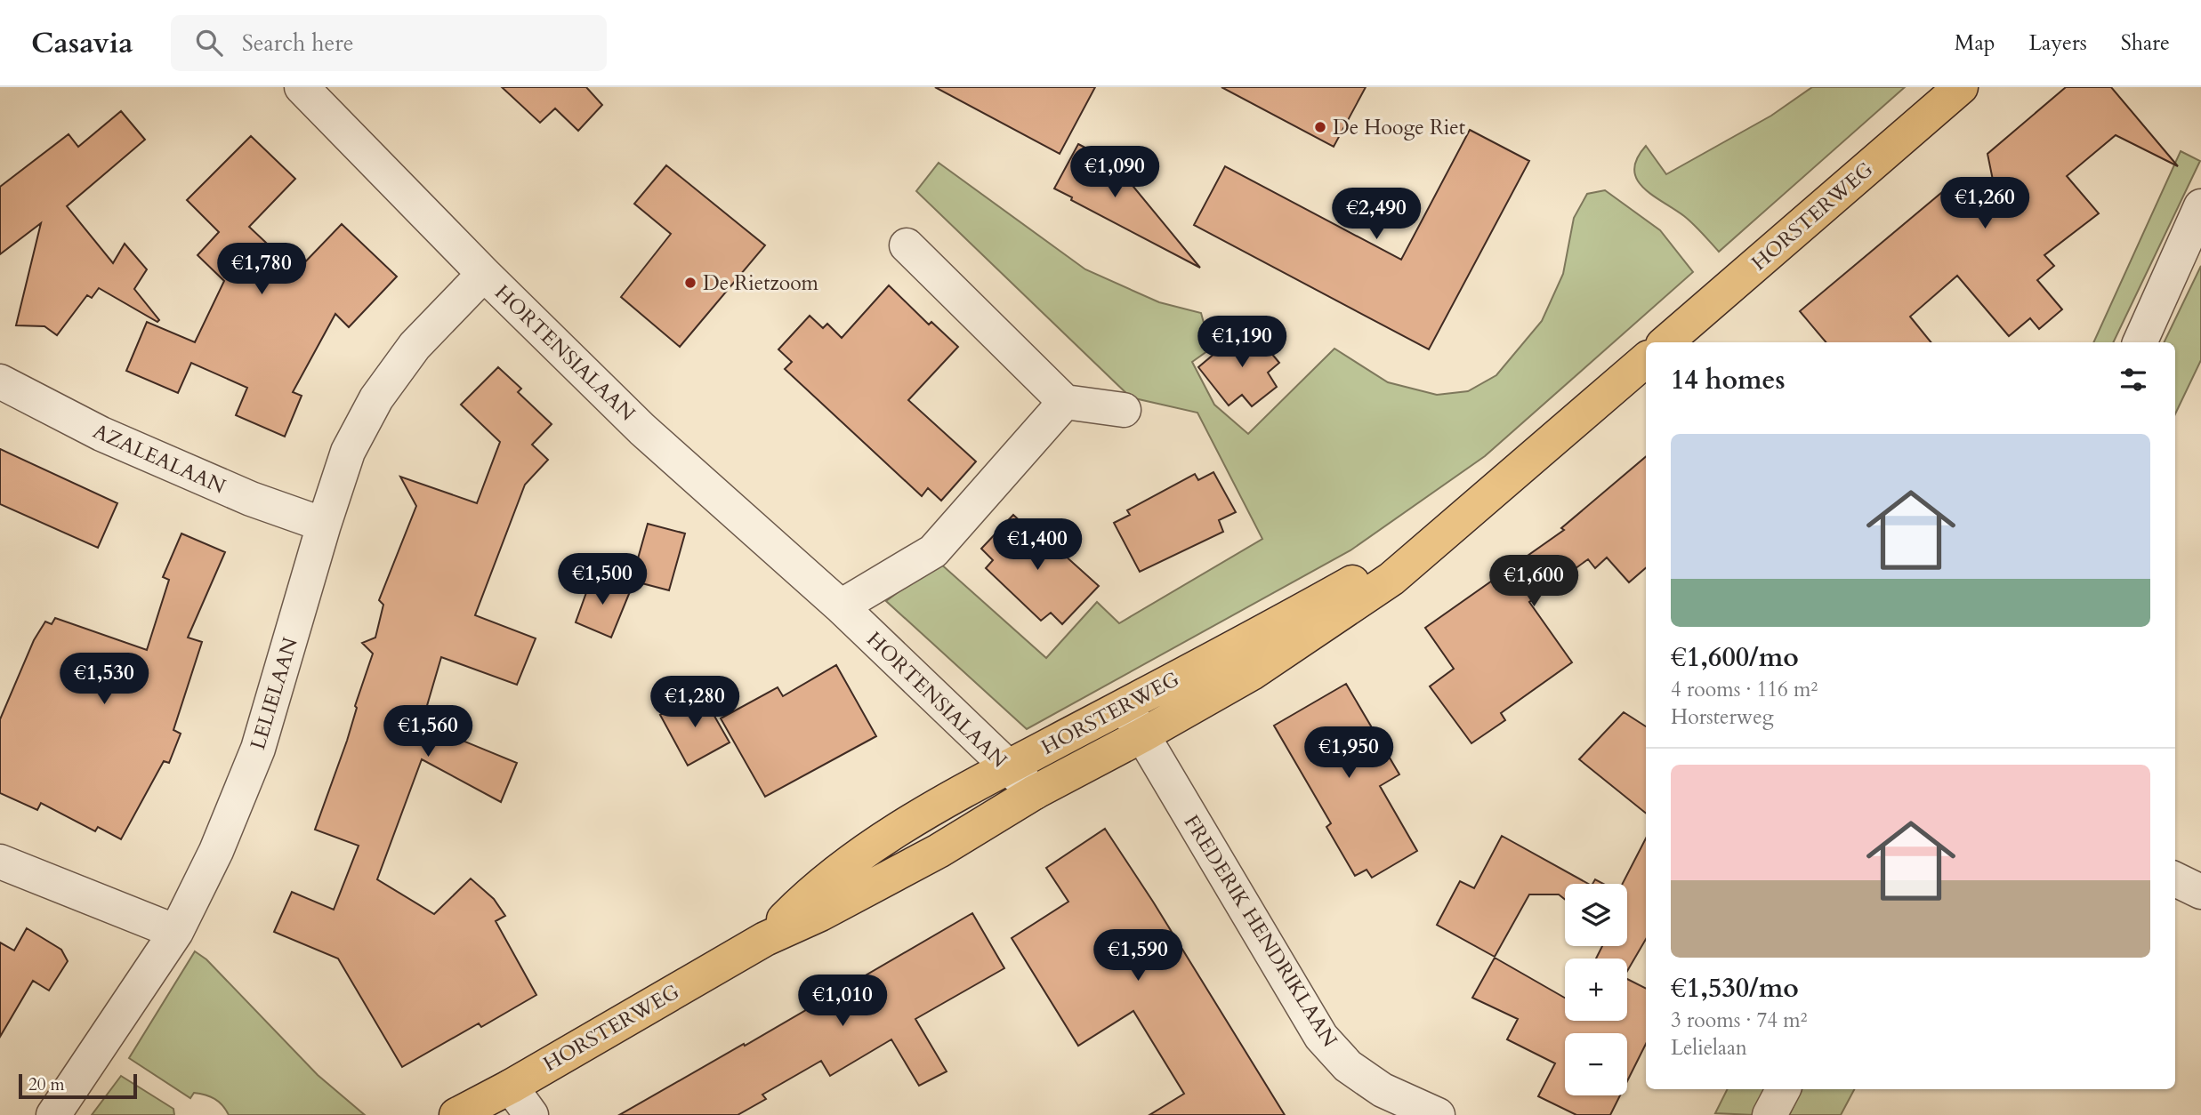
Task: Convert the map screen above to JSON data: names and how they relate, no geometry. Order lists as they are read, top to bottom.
{
  "streets": {
    "main road": ["HORSTERWEG"],
    "street": [
      "HORTENSIALAAN",
      "AZALEALAAN",
      "LELIELAAN",
      "FREDERIK HENDRIKLAAN"
    ]
  },
  "crossings": [
    ["HORSTERWEG", "HORTENSIALAAN"],
    ["HORSTERWEG", "FREDERIK HENDRIKLAAN"],
    ["HORTENSIALAAN", "LELIELAAN"],
    ["AZALEALAAN", "LELIELAAN"]
  ],
  "places": ["De Hooge Riet", "De Rietzoom"],
  "scale_bar": "20 m",
  "page": {
    "header": "Casavia",
    "search": "Search here",
    "nav": ["Map", "Layers", "Share"],
    "price": [
      "€1,090",
      "€1,260",
      "€2,490",
      "€1,780",
      "€1,190",
      "€1,400",
      "€1,500",
      "€1,600",
      "€1,530",
      "€1,280",
      "€1,560",
      "€1,950",
      "€1,590",
      "€1,010"
    ],
    "heading": "14 homes",
    "list": [
      {
        "name": "€1,600/mo",
        "note": "4 rooms · 116 m² · Horsterweg"
      },
      {
        "name": "€1,530/mo",
        "note": "3 rooms · 74 m² · Lelielaan"
      }
    ],
    "map_buttons": ["+", "−"],
    "scale": "20 m"
  }
}
